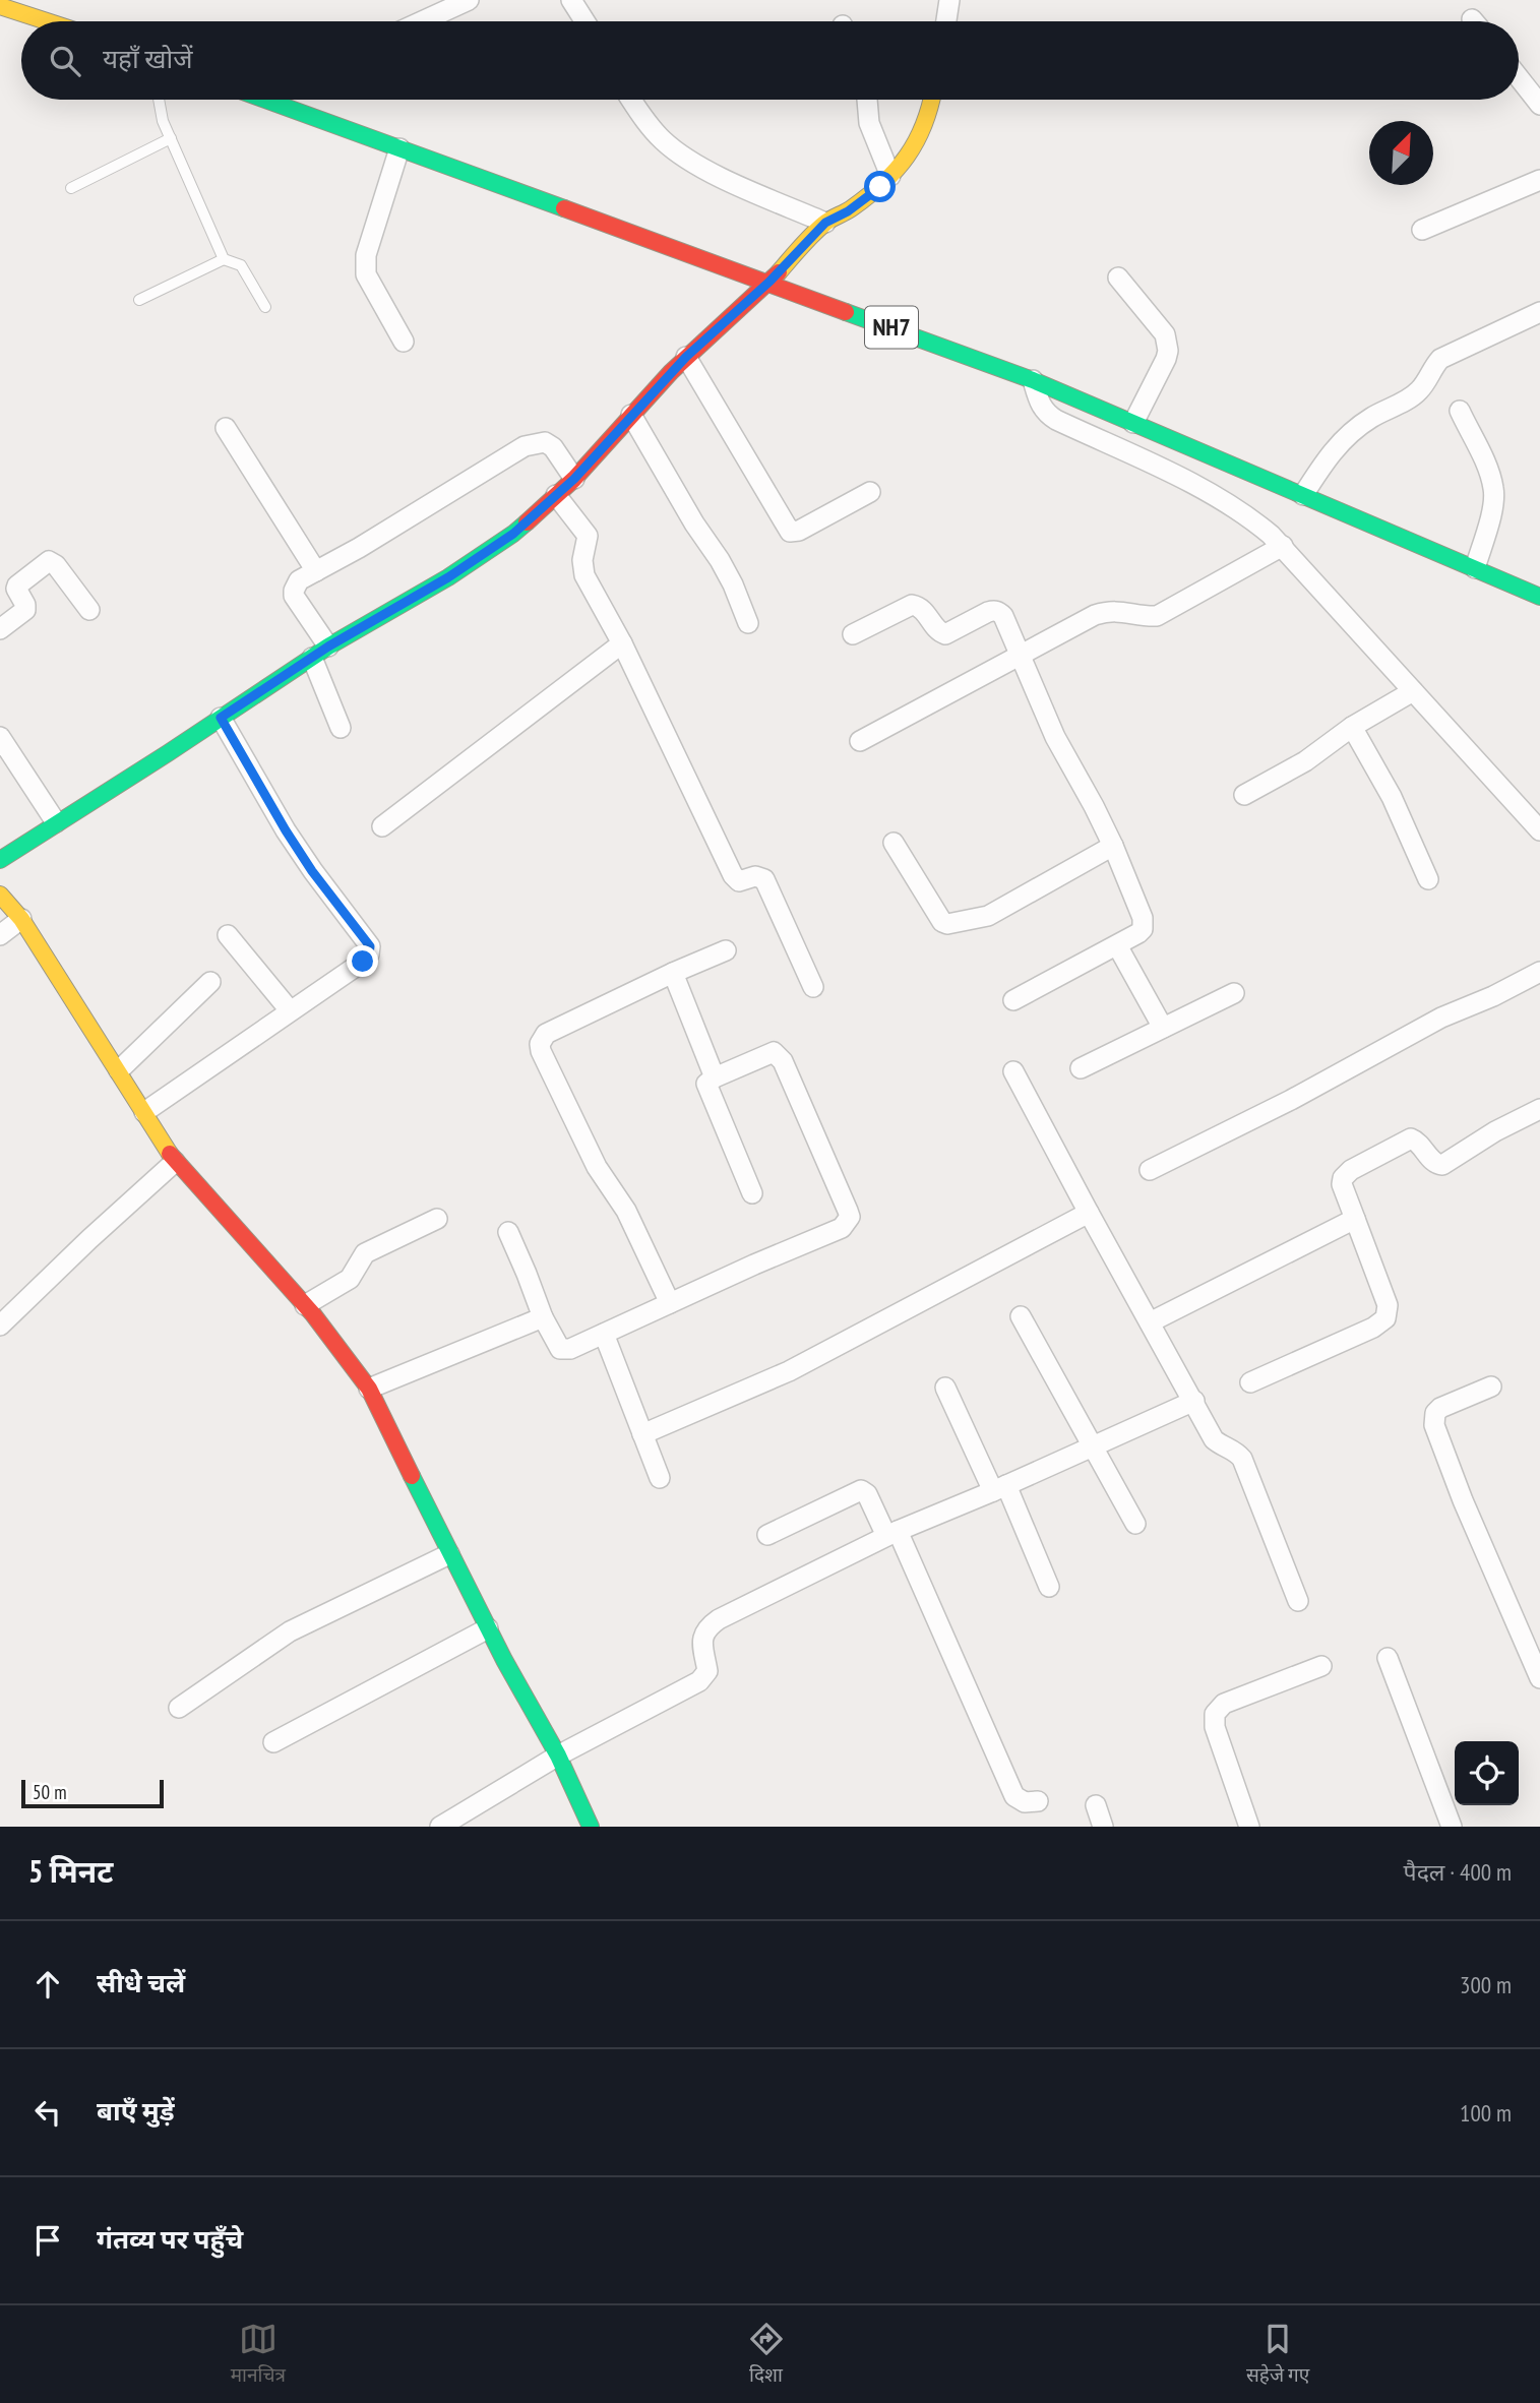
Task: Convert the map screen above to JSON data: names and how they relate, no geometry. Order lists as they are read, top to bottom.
{
  "streets": {
    "main road": ["NH7"]
  },
  "scale_bar": "50 m",
  "north": "top right",
  "page": {
    "search": "यहाँ खोजें",
    "scale": "50 m",
    "heading": ["5 मिनट", "पैदल · 400 m"],
    "list": [
      ["सीधे चलें", "300 m"],
      ["बाएँ मुड़ें", "100 m"],
      "गंतव्य पर पहुँचे"
    ],
    "nav": ["मानचित्र", "दिशा", "सहेजे गए"]
  }
}
